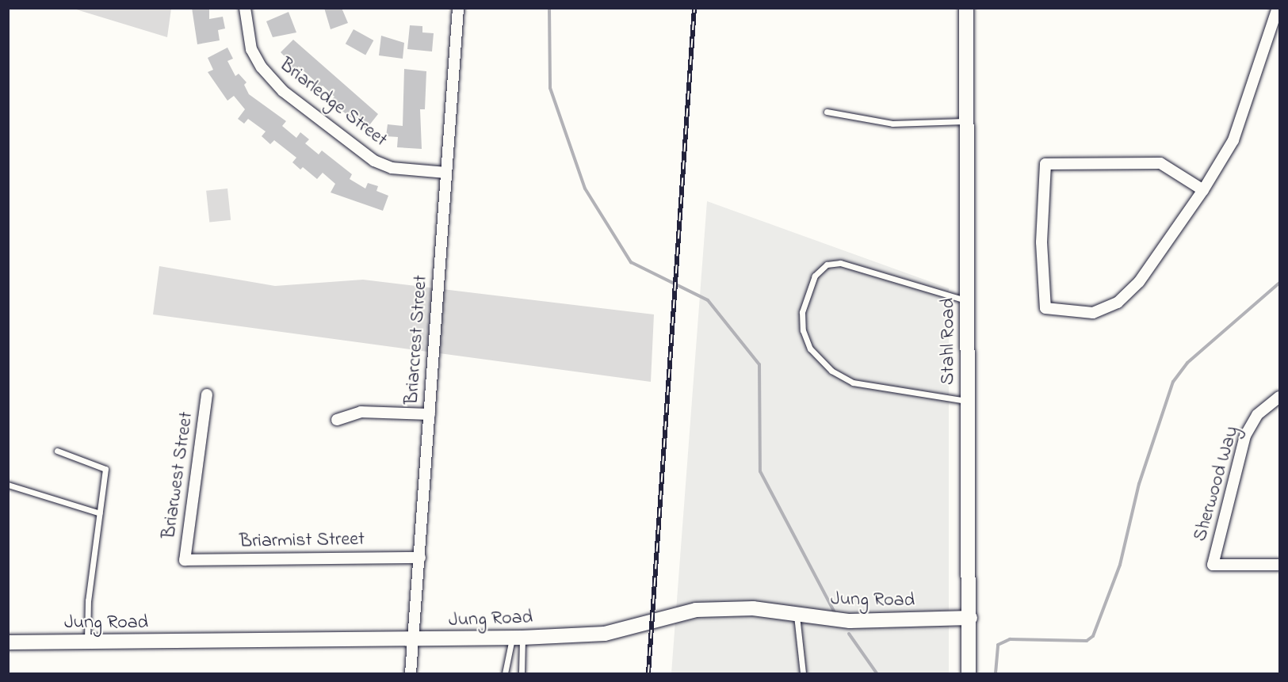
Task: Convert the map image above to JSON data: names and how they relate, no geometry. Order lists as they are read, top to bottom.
{
  "streets": {
    "street": [
      "Briarledge Street",
      "Briarcrest Street",
      "Stahl Road",
      "Briarwest Street",
      "Sherwood Way",
      "Briarmist Street",
      "Jung Road"
    ]
  },
  "crossings": [
    ["Briarledge Street", "Briarcrest Street"],
    ["Briarcrest Street", "Briarmist Street"],
    ["Briarcrest Street", "Jung Road"],
    ["Stahl Road", "Jung Road"],
    ["Briarwest Street", "Briarmist Street"]
  ]
}
